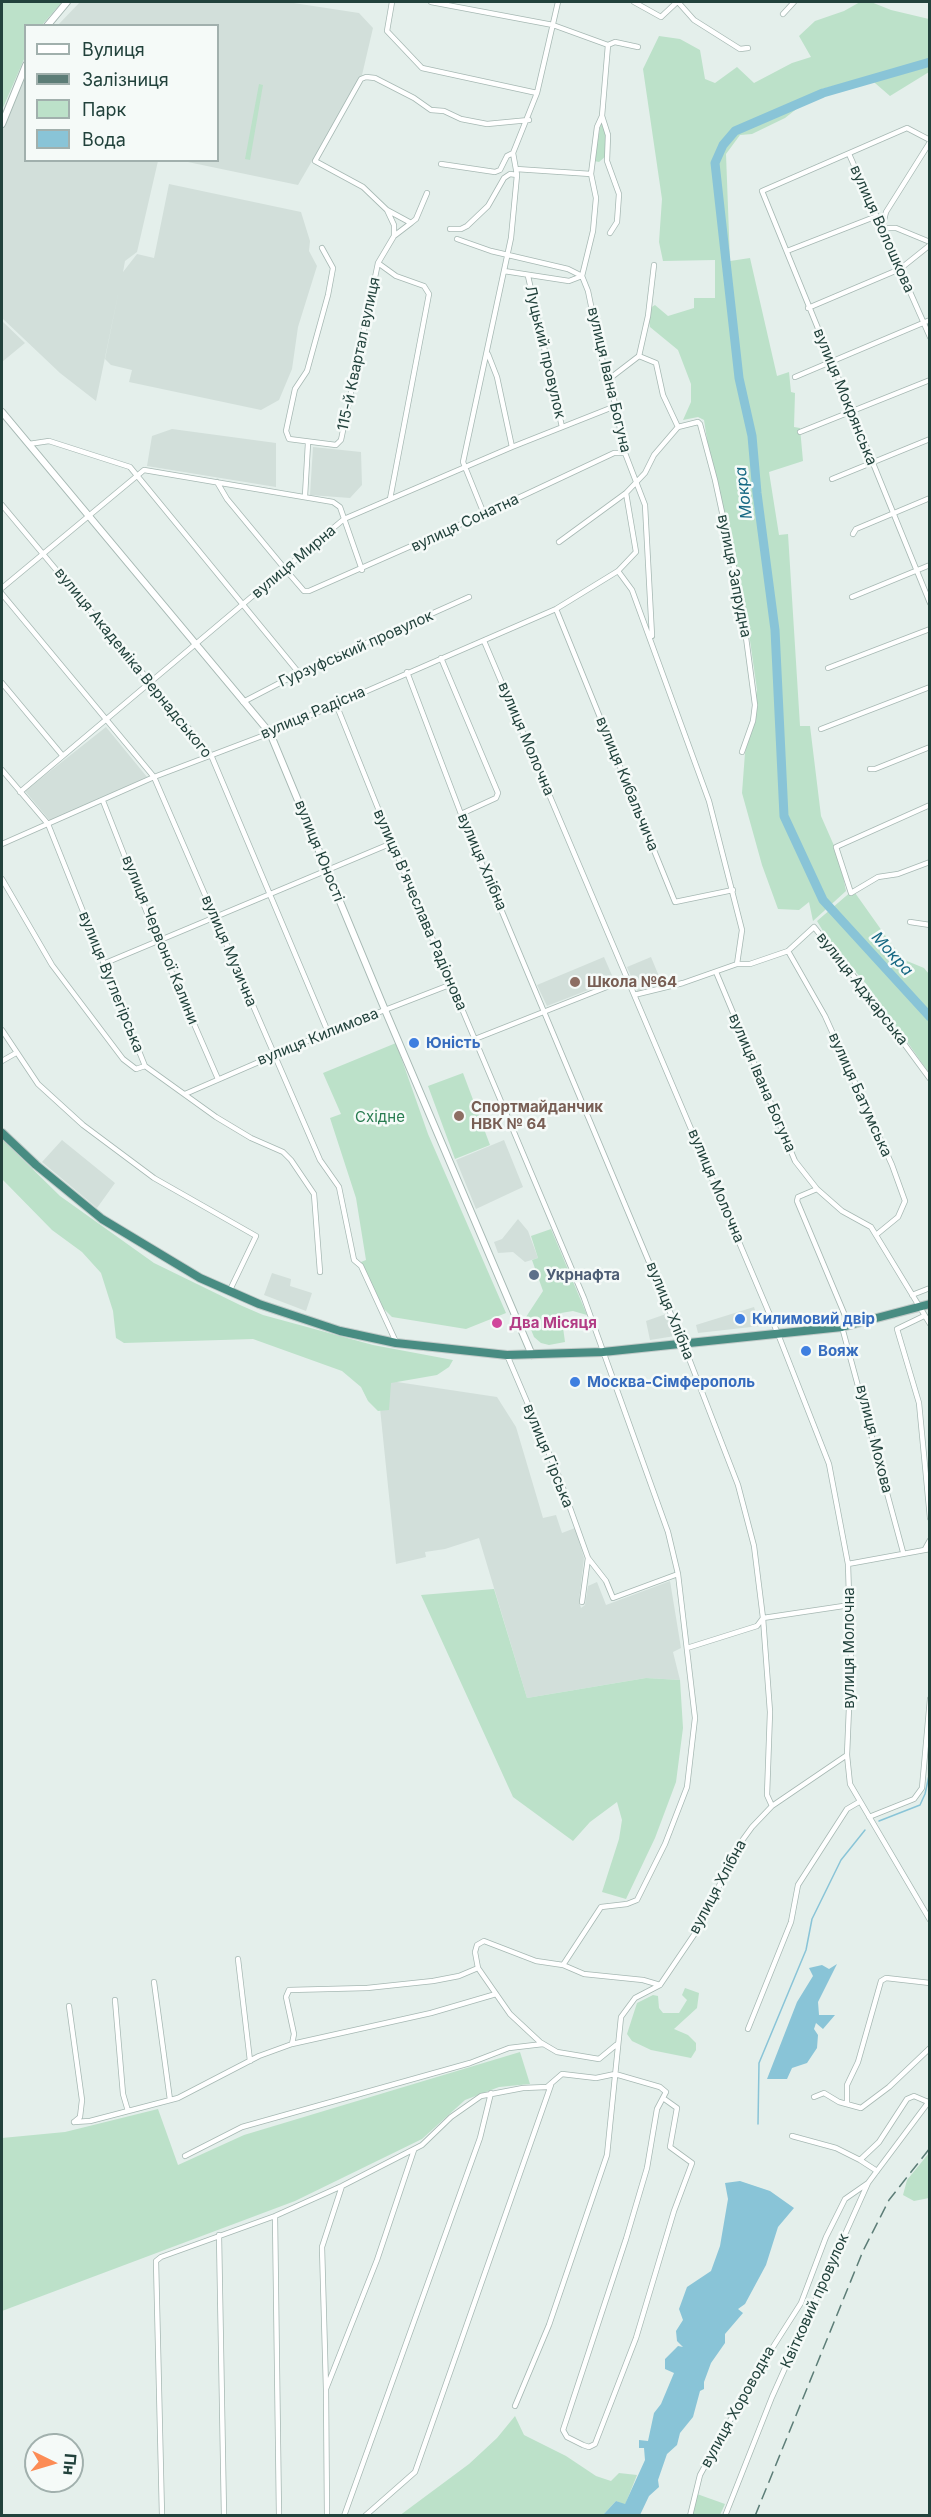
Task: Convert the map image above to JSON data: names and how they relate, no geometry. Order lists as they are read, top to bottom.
{
  "streets": {
    "street": [
      "вулиця Волошкова",
      "Луцький провулок",
      "115-й Квартал вулиця",
      "вулиця Івана Богуна",
      "вулиця Мокрянська",
      "вулиця Сонатна",
      "вулиця Мирна",
      "вулиця Запрудна",
      "Гурзуфський провулок",
      "вулиця Академіка Вернадського",
      "вулиця Радісна",
      "вулиця Молочна",
      "вулиця Кибальчича",
      "вулиця Юності",
      "вулиця Хлібна",
      "вулиця В'ячеслава Радіонова",
      "вулиця Червоної Калини",
      "вулиця Музична",
      "вулиця Вуглегірська",
      "вулиця Аджарська",
      "вулиця Килимова",
      "вулиця Батумська",
      "вулиця Мохова",
      "вулиця Гірська",
      "Квітковий провулок",
      "вулиця Хороводна"
    ]
  },
  "crossings": [
    ["вулиця Волошкова", "вулиця Мокрянська"],
    ["Луцький провулок", "вулиця Мирна"],
    ["вулиця Івана Богуна", "вулиця Сонатна"],
    ["вулиця Івана Богуна", "вулиця Мирна"],
    ["вулиця Івана Богуна", "вулиця Запрудна"],
    ["вулиця Івана Богуна", "вулиця Радісна"],
    ["вулиця Івана Богуна", "вулиця Кибальчича"],
    ["вулиця Івана Богуна", "вулиця Батумська"],
    ["вулиця Івана Богуна", "вулиця Мохова"],
    ["вулиця Сонатна", "вулиця Мирна"],
    ["вулиця Мирна", "вулиця Академіка Вернадського"],
    ["вулиця Мирна", "вулиця Юності"],
    ["вулиця Мирна", "вулиця Музична"],
    ["вулиця Мирна", "вулиця Вуглегірська"],
    ["Гурзуфський провулок", "вулиця Юності"],
    ["вулиця Академіка Вернадського", "вулиця Радісна"],
    ["вулиця Академіка Вернадського", "вулиця Килимова"],
    ["вулиця Радісна", "вулиця Молочна"],
    ["вулиця Радісна", "вулиця Кибальчича"],
    ["вулиця Радісна", "вулиця Юності"],
    ["вулиця Радісна", "вулиця Хлібна"],
    ["вулиця Радісна", "вулиця В'ячеслава Радіонова"],
    ["вулиця Радісна", "вулиця Червоної Калини"],
    ["вулиця Радісна", "вулиця Музична"],
    ["вулиця Радісна", "вулиця Вуглегірська"],
    ["вулиця Юності", "вулиця Килимова"],
    ["вулиця В'ячеслава Радіонова", "вулиця Килимова"],
    ["вулиця В'ячеслава Радіонова", "вулиця Гірська"],
    ["вулиця Червоної Калини", "вулиця Килимова"],
    ["вулиця Музична", "вулиця Килимова"],
    ["вулиця Вуглегірська", "вулиця Килимова"],
    ["вулиця Аджарська", "вулиця Батумська"],
    ["Квітковий провулок", "вулиця Хороводна"]
  ],
  "water": ["Мокра"],
  "parks": ["Східне"],
  "places": [
    "Школа №64",
    "Юність",
    "Спортмайданчик НВК № 64",
    "Укрнафта",
    "Килимовий двір",
    "Два Місяця",
    "Вояж",
    "Москва-Сімферополь"
  ],
  "legend": [
    "Вулиця",
    "Залізниця",
    "Парк",
    "Вода"
  ],
  "north": "right"
}
